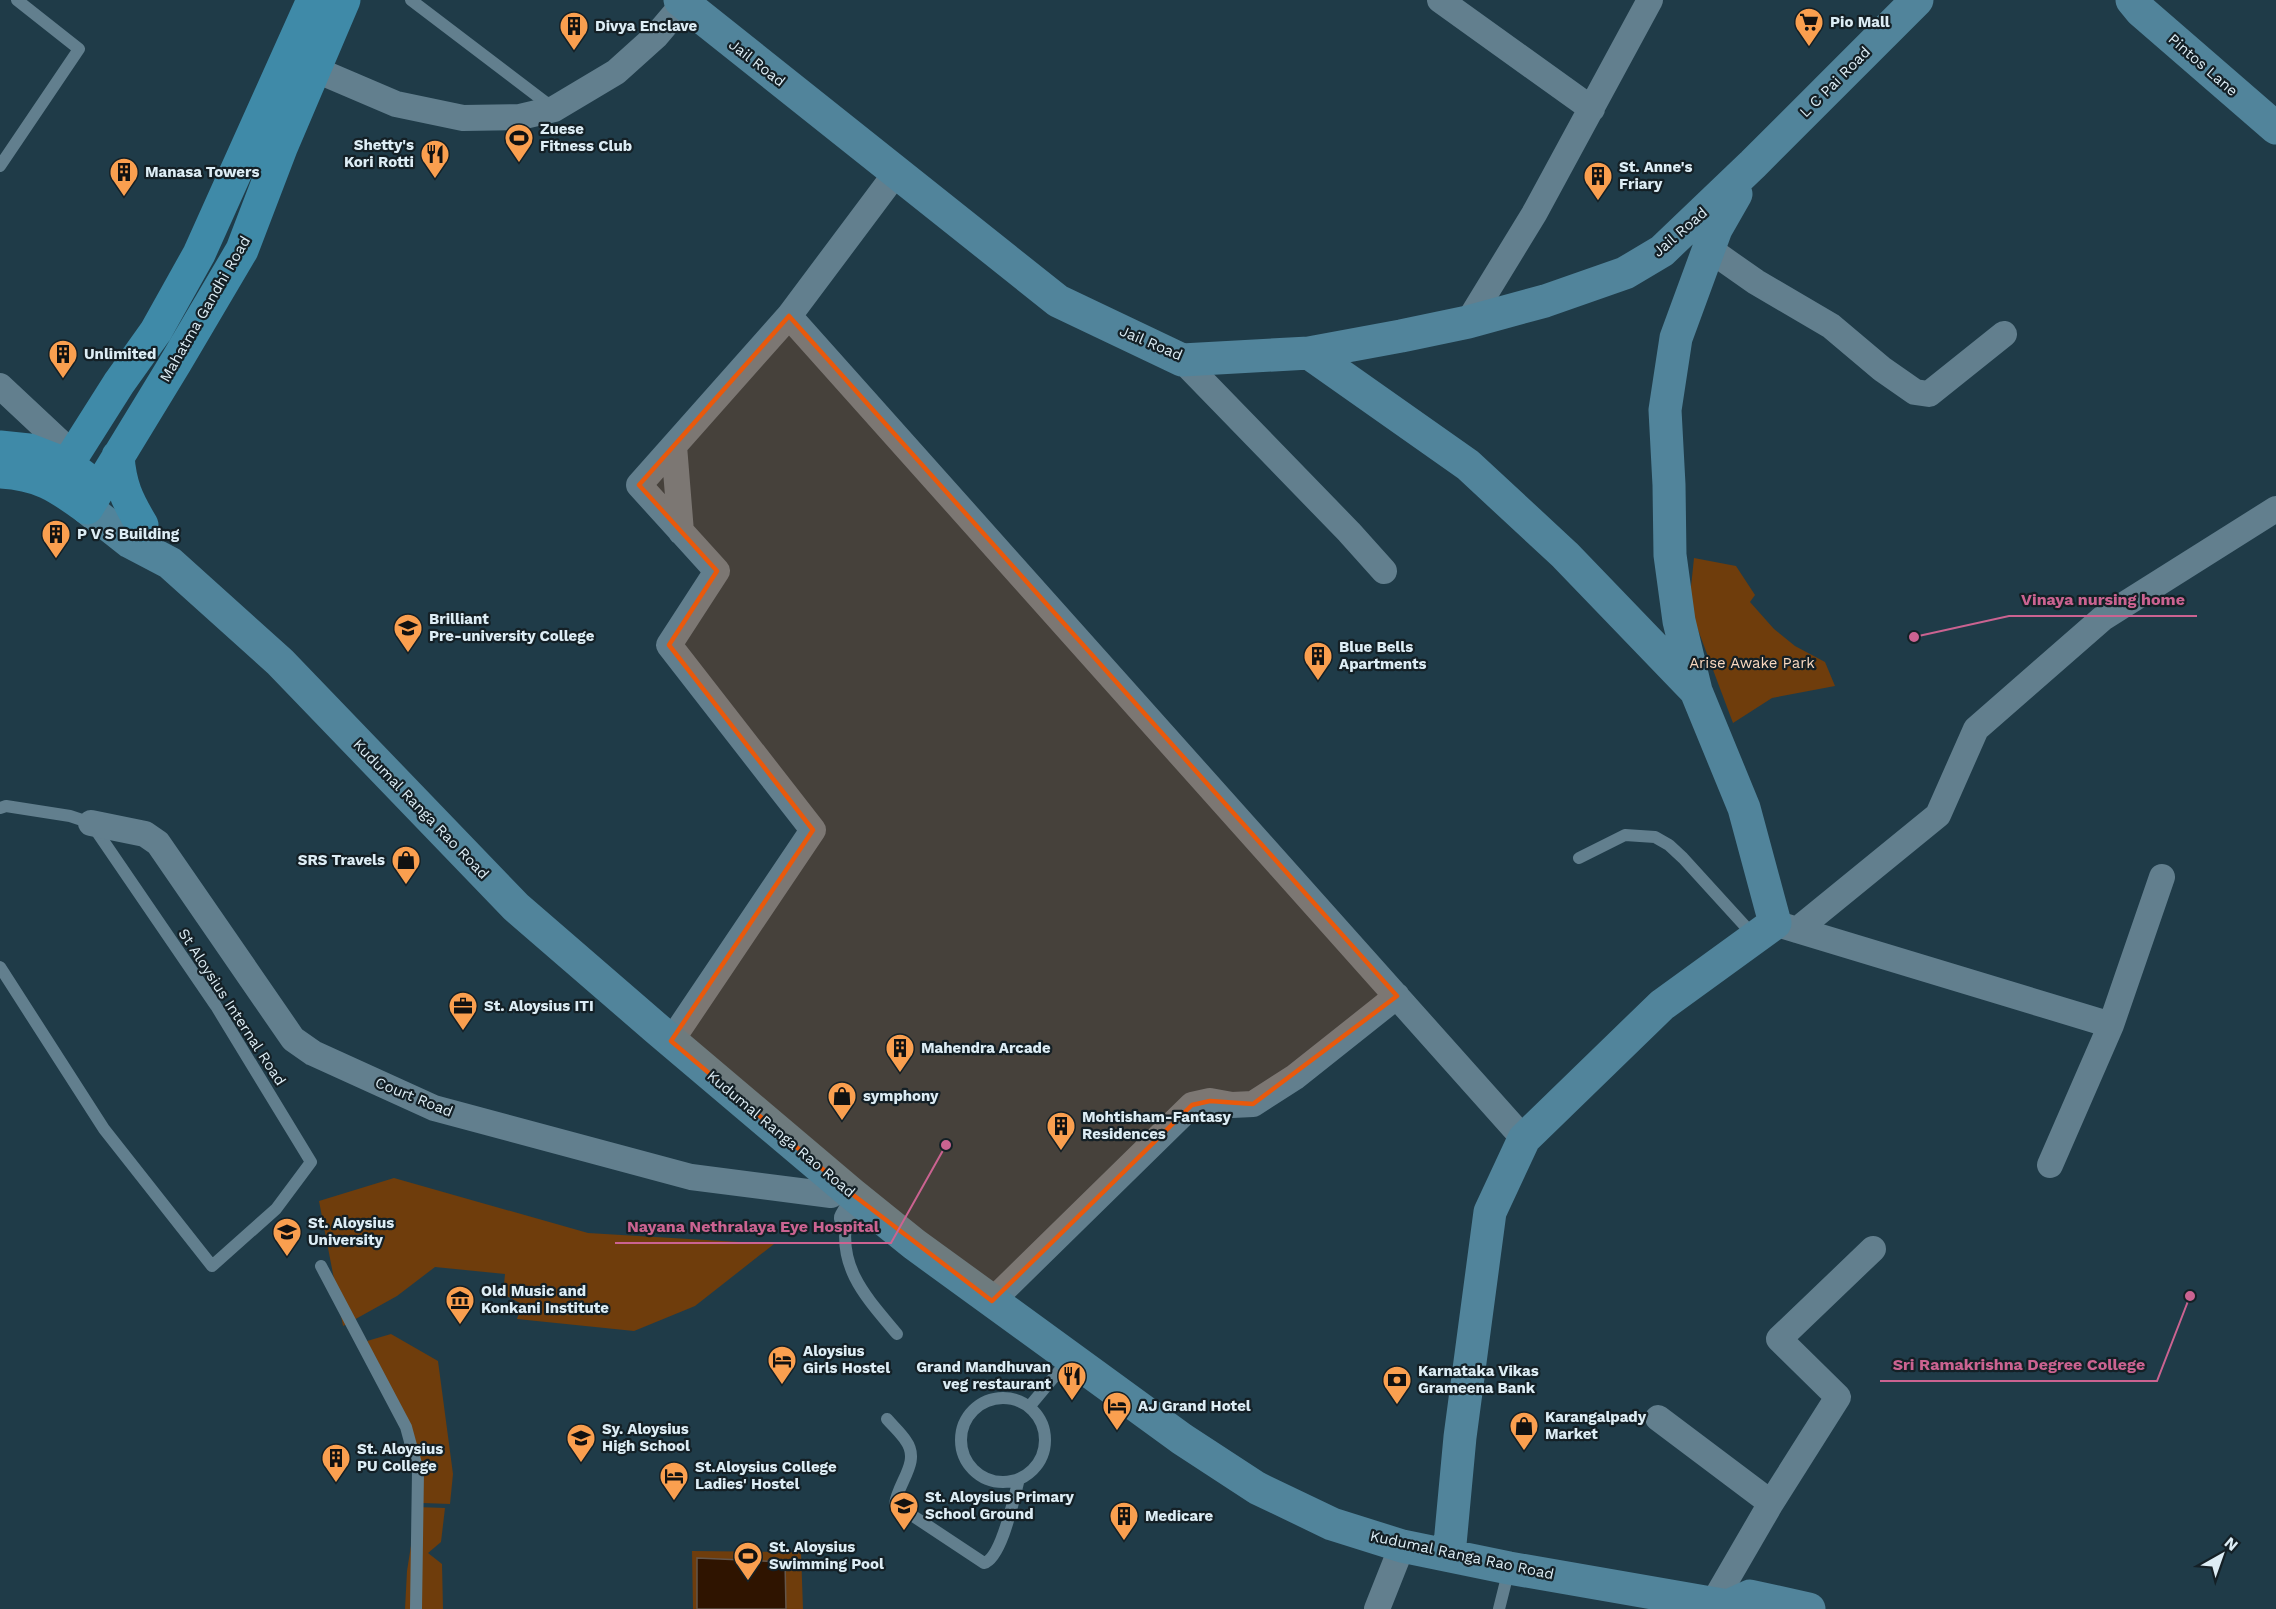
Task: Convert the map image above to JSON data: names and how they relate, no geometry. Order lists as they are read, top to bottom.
{
  "streets": {
    "main road": ["Mahatma Gandhi Road"],
    "street": [
      "Jail Road",
      "Pintos Lane",
      "L C Pai Road",
      "Kudumal Ranga Rao Road",
      "Court Road"
    ],
    "lane": ["St Aloysius Internal Road"]
  },
  "crossings": [
    ["Jail Road", "L C Pai Road"],
    ["Mahatma Gandhi Road", "Kudumal Ranga Rao Road"],
    ["Kudumal Ranga Rao Road", "Court Road"],
    ["St Aloysius Internal Road", "Court Road"]
  ],
  "parks": ["Arise Awake Park"],
  "places": {
    "supermarket": ["Pio Mall"],
    "building": [
      "Divya Enclave",
      "Manasa Towers",
      "St. Anne's Friary",
      "Unlimited",
      "P V S Building",
      "Blue Bells Apartments",
      "Mahendra Arcade",
      "Mohtisham-Fantasy Residences",
      "St. Aloysius PU College",
      "Medicare"
    ],
    "sports": ["Zuese Fitness Club", "St. Aloysius Swimming Pool"],
    "restaurant": ["Shetty's Kori Rotti", "Grand Mandhuvan veg restaurant"],
    "other": ["Vinaya nursing home", "Nayana Nethralaya Eye Hospital", "Sri Ramakrishna Degree College"],
    "school or university": [
      "Brilliant Pre-university College",
      "St. Aloysius University",
      "Sy. Aloysius High School",
      "St. Aloysius Primary School Ground"
    ],
    "shop": ["SRS Travels", "symphony", "Karangalpady Market"],
    "office": ["St. Aloysius ITI"],
    "museum": ["Old Music and Konkani Institute"],
    "hotel": ["Aloysius Girls Hostel", "AJ Grand Hotel", "St.Aloysius College Ladies' Hostel"],
    "bank": ["Karnataka Vikas Grameena Bank"]
  },
  "north": "top right"
}
